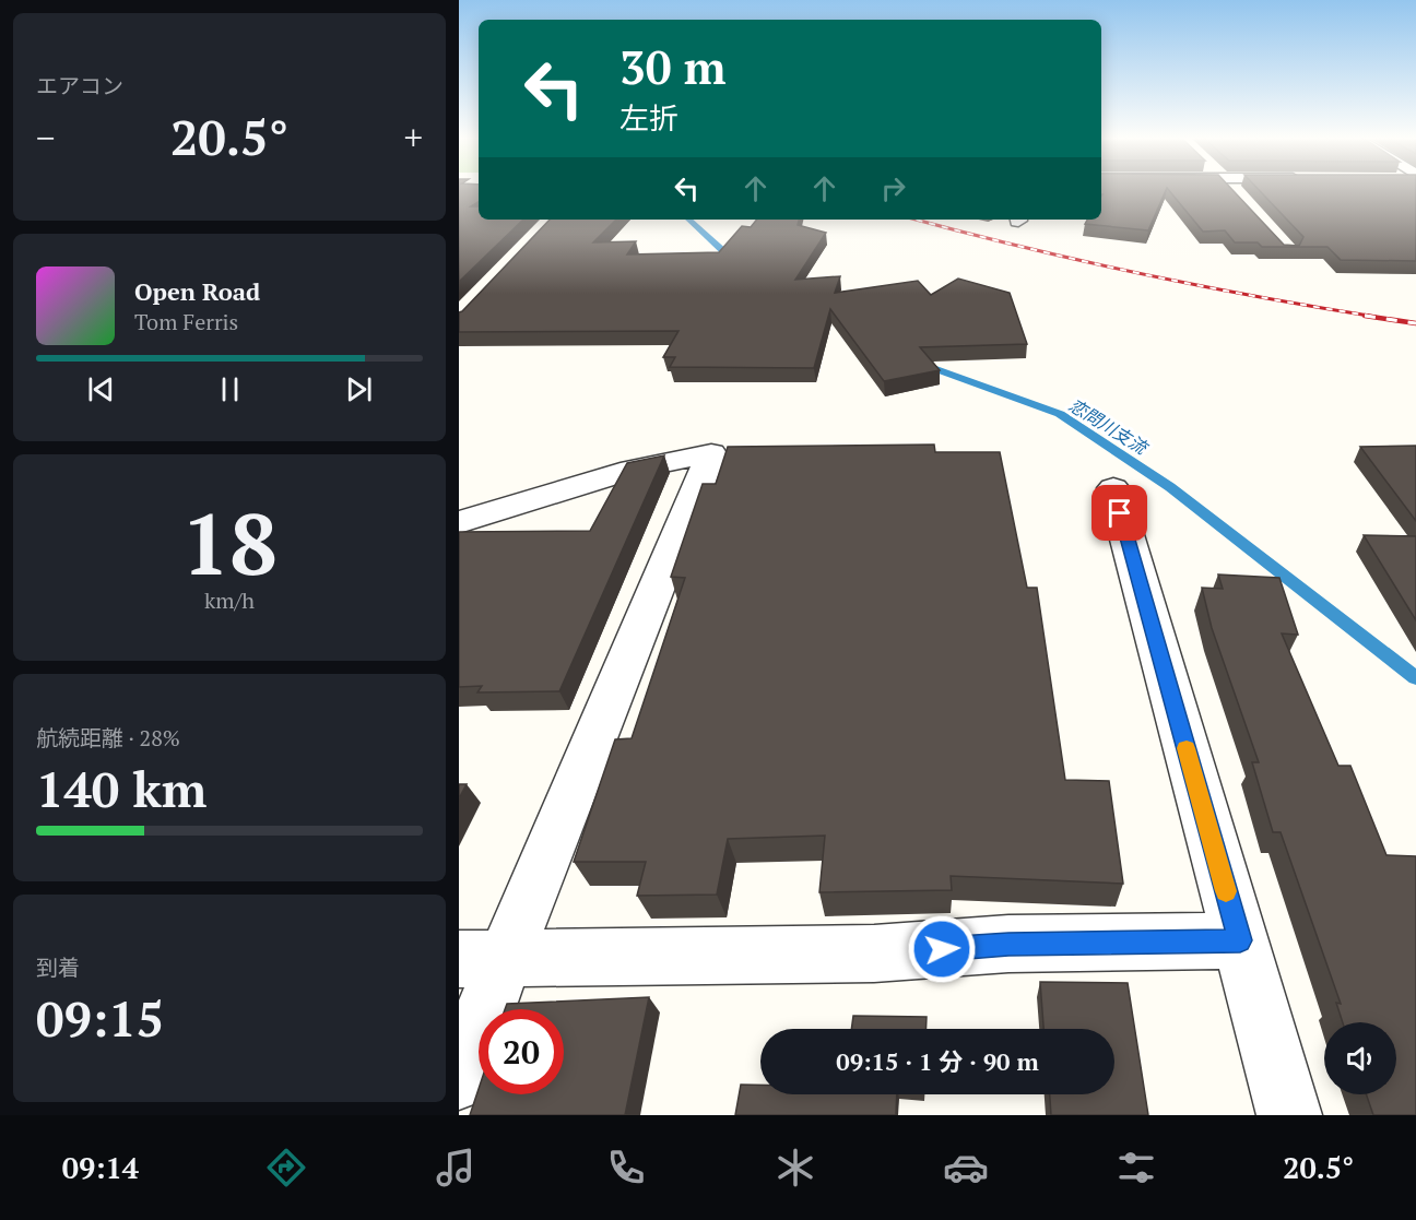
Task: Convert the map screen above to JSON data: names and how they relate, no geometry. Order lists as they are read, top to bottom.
{
  "water": ["恋問川支流"],
  "page": {
    "tile": [
      "エアコン",
      ["18", "km/h"],
      ["航続距離 · 28%", "140 km"],
      ["到着", "09:15"]
    ],
    "turn": ["30 m", "左折"],
    "heat": ["−", "20.5°", "+"],
    "song": ["Open Road", "Tom Ferris"],
    "limit": "20",
    "trip": "09:15 · 1 分 · 90 m",
    "tabs": ["09:14", "20.5°"]
  }
}
